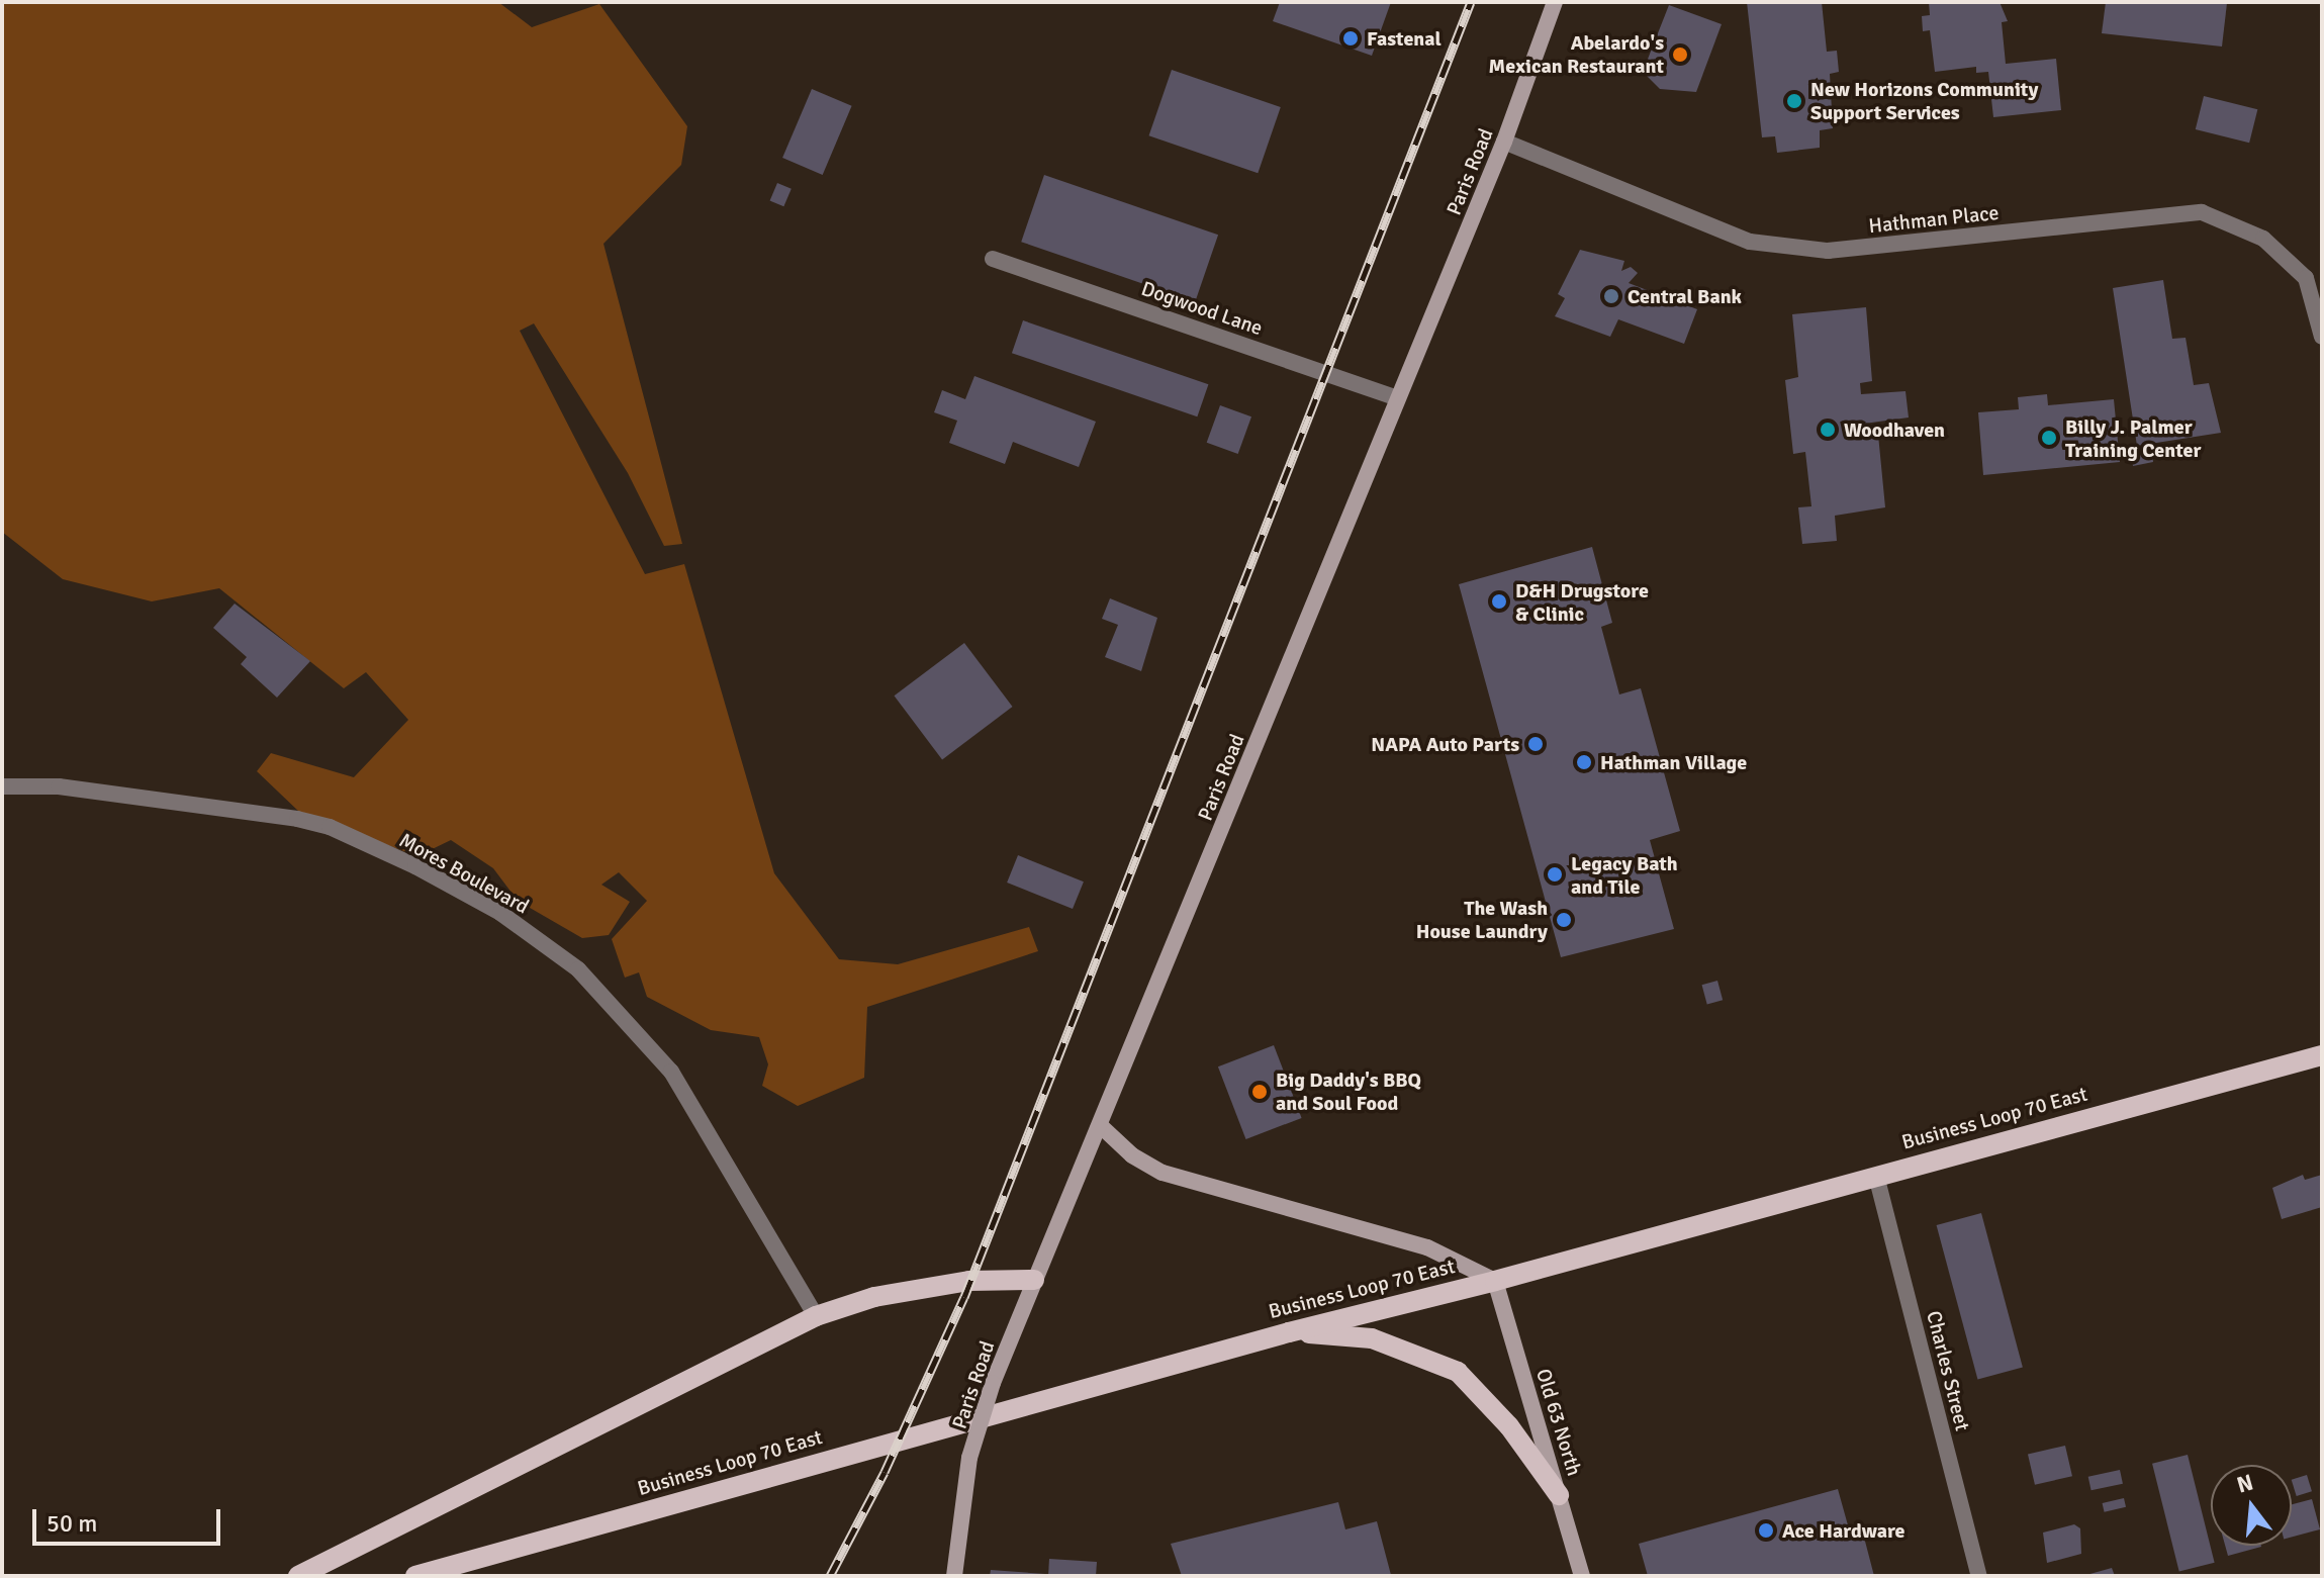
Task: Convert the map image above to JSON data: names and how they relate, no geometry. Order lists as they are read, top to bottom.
{
  "streets": {
    "main road": ["Paris Road", "Business Loop 70 East", "Old 63 North"],
    "street": [
      "Hathman Place",
      "Dogwood Lane",
      "Mores Boulevard",
      "Charles Street"
    ]
  },
  "crossings": [
    ["Paris Road", "Hathman Place"],
    ["Paris Road", "Dogwood Lane"],
    ["Business Loop 70 East", "Charles Street"],
    ["Business Loop 70 East", "Old 63 North"]
  ],
  "places": [
    "Fastenal",
    "Abelardo's Mexican Restaurant",
    "New Horizons Community Support Services",
    "Central Bank",
    "Woodhaven",
    "Billy J. Palmer Training Center",
    "D&H Drugstore & Clinic",
    "NAPA Auto Parts",
    "Hathman Village",
    "Legacy Bath and Tile",
    "The Wash House Laundry",
    "Big Daddy's BBQ and Soul Food",
    "Ace Hardware"
  ],
  "scale_bar": "50 m",
  "north": "top"
}
